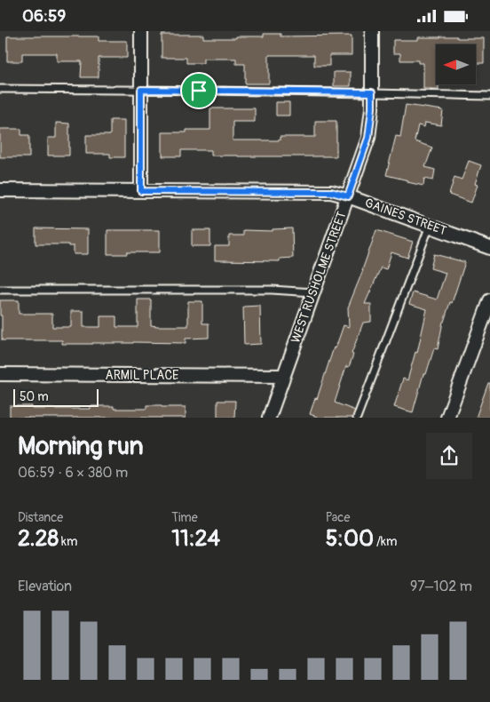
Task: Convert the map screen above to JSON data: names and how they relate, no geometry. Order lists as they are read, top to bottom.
{
  "streets": {
    "street": ["GAINES STREET", "WEST RUSHOLME STREET", "ARMIL PLACE"]
  },
  "crossings": [
    ["GAINES STREET", "WEST RUSHOLME STREET"],
    ["WEST RUSHOLME STREET", "ARMIL PLACE"]
  ],
  "scale_bar": "50 m",
  "north": "left",
  "page": {
    "status": "06:59",
    "scale": "50 m",
    "heading": ["Morning run", "06:59 · 6 × 380 m"],
    "stats": [
      ["Distance", "2.28 km"],
      ["Time", "11:24"],
      ["Pace", "5:00 /km"]
    ],
    "chart": ["Elevation", "97–102 m"]
  }
}
